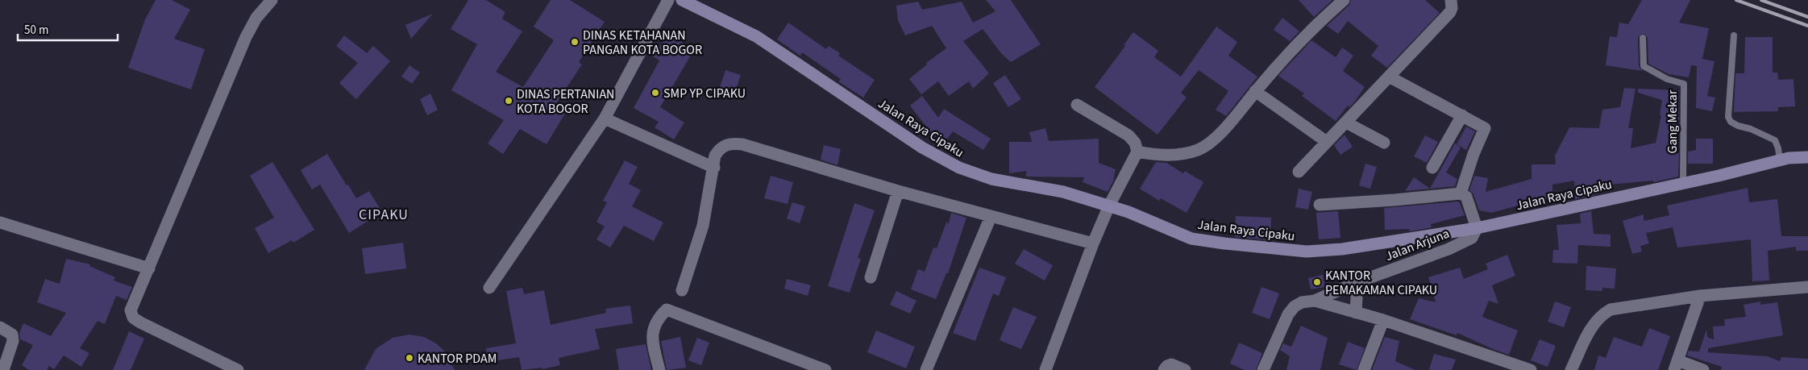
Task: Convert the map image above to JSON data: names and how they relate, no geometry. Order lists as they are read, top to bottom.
{
  "streets": {
    "street": ["Jalan Raya Cipaku", "Jalan Arjuna"],
    "lane": ["Gang Mekar"]
  },
  "crossings": [
    ["Gang Mekar", "Jalan Raya Cipaku"],
    ["Jalan Raya Cipaku", "Jalan Arjuna"]
  ],
  "districts": ["CIPAKU"],
  "places": [
    "DINAS KETAHANAN PANGAN KOTA BOGOR",
    "SMP YP CIPAKU",
    "DINAS PERTANIAN KOTA BOGOR",
    "KANTOR PEMAKAMAN CIPAKU",
    "KANTOR PDAM"
  ],
  "scale_bar": "50 m"
}
